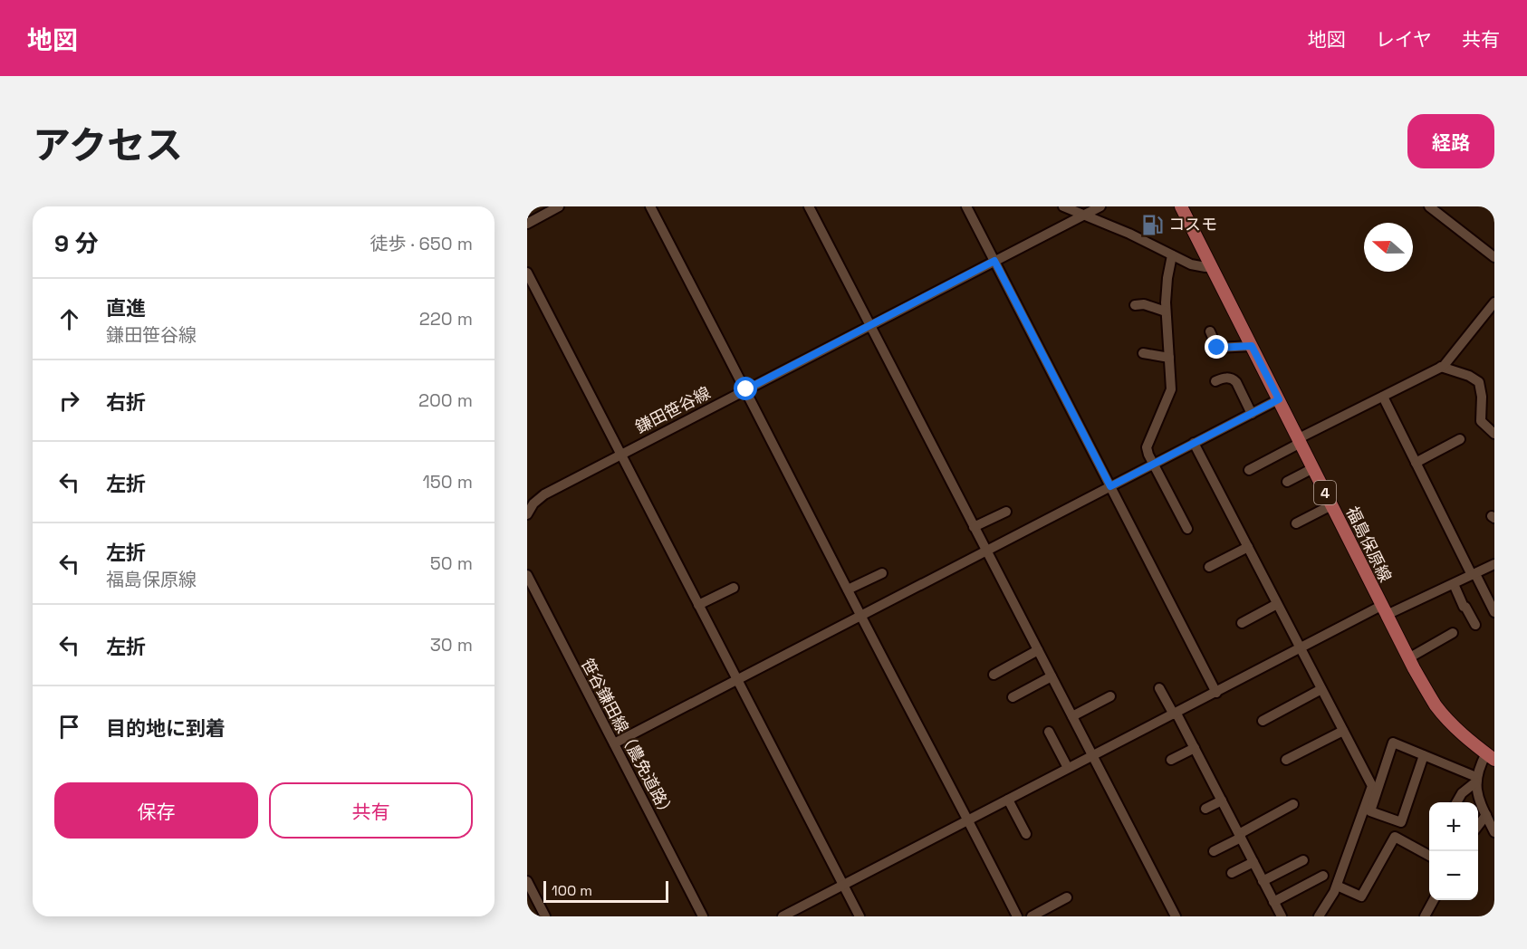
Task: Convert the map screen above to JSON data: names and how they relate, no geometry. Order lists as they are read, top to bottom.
{
  "streets": {
    "main road": ["4", "福島保原線"],
    "street": ["鎌田笹谷線", "笹谷鎌田線（農免道路）"]
  },
  "places": {
    "fuel station": ["コスモ"]
  },
  "scale_bar": "100 m",
  "north": "left",
  "page": {
    "header": "地図",
    "nav": ["地図", "レイヤ", "共有"],
    "title": "アクセス",
    "buttons": [
      "経路",
      ["保存", "共有"]
    ],
    "heading": ["9 分", "徒歩 · 650 m"],
    "list": [
      ["直進", "鎌田笹谷線", "220 m"],
      ["右折", "200 m"],
      ["左折", "150 m"],
      ["左折", "福島保原線", "50 m"],
      ["左折", "30 m"],
      "目的地に到着"
    ],
    "map_buttons": ["+", "−"],
    "scale": "100 m"
  }
}
